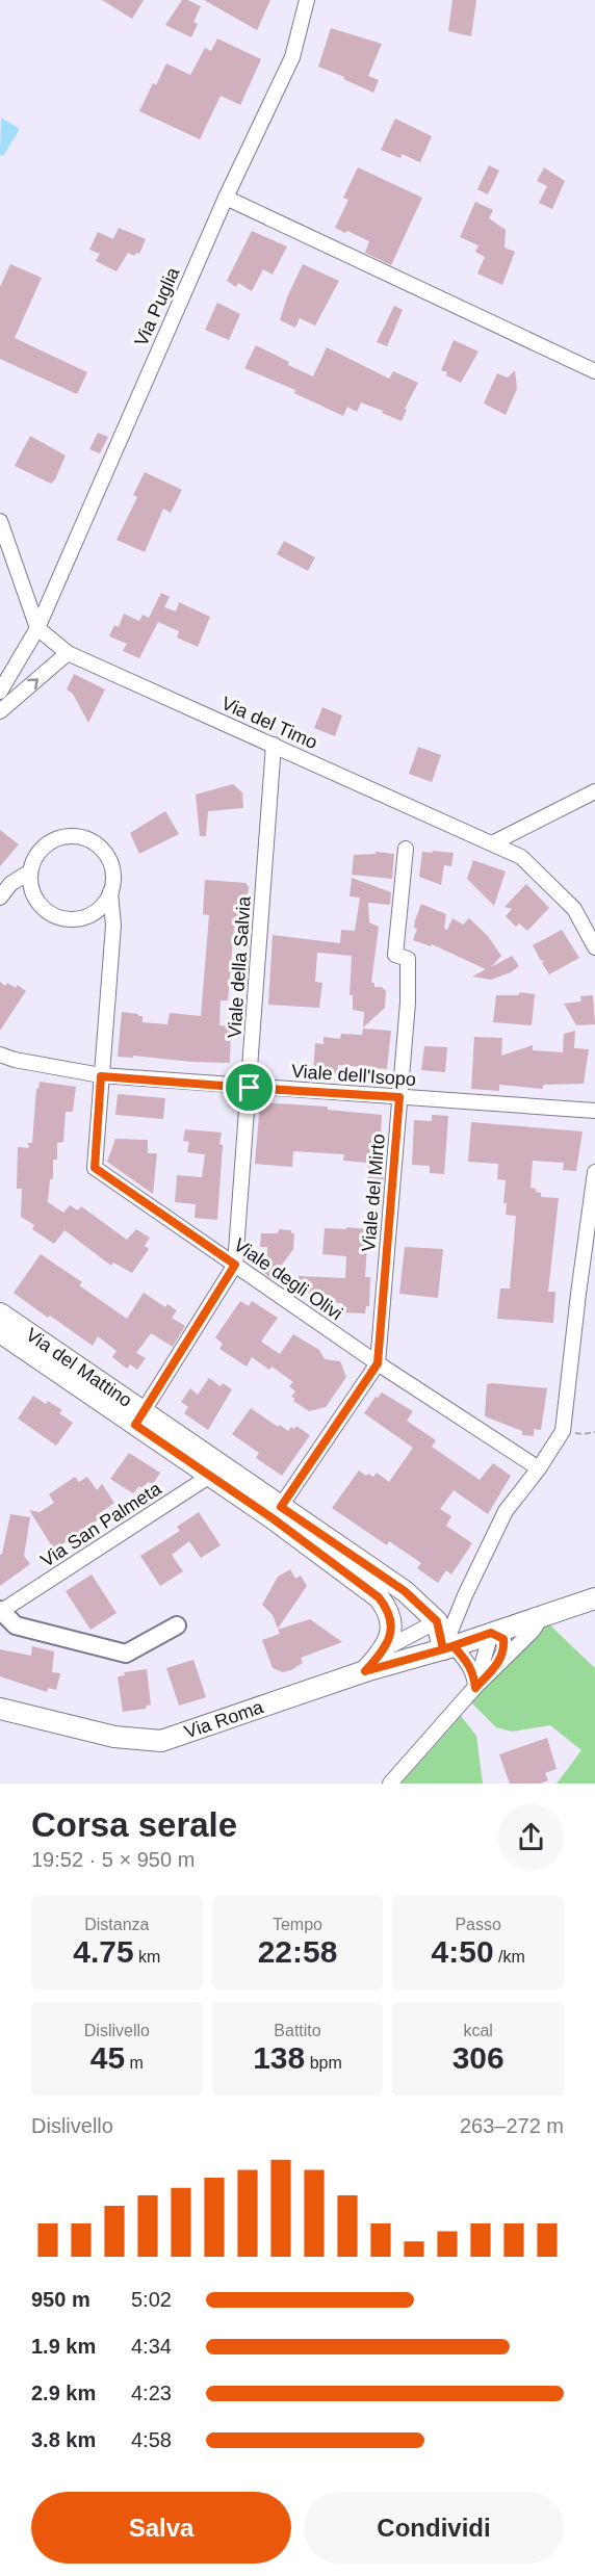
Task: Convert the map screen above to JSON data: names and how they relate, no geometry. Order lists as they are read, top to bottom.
{
  "streets": {
    "main road": ["Via del Mattino", "Via Roma"],
    "street": [
      "Via Puglia",
      "Via del Timo",
      "Viale della Salvia",
      "Viale dell'Isopo",
      "Viale del Mirto",
      "Viale degli Olivi",
      "Via San Palmeta"
    ]
  },
  "crossings": [
    ["Via Puglia", "Via del Timo"],
    ["Via del Timo", "Viale della Salvia"],
    ["Viale della Salvia", "Viale dell'Isopo"],
    ["Viale della Salvia", "Viale degli Olivi"],
    ["Viale della Salvia", "Via del Mattino"],
    ["Viale dell'Isopo", "Viale del Mirto"],
    ["Viale dell'Isopo", "Viale degli Olivi"],
    ["Viale del Mirto", "Viale degli Olivi"],
    ["Viale del Mirto", "Via del Mattino"],
    ["Via del Mattino", "Via San Palmeta"],
    ["Via del Mattino", "Via Roma"]
  ],
  "page": {
    "heading": ["Corsa serale", "19:52 · 5 × 950 m"],
    "stats": [
      ["Distanza", "4.75 km"],
      ["Tempo", "22:58"],
      ["Passo", "4:50 /km"],
      ["Dislivello", "45 m"],
      ["Battito", "138 bpm"],
      ["kcal", "306"]
    ],
    "chart": ["Dislivello", "263–272 m"],
    "list": [
      {
        "name": "950 m",
        "note": "5:02"
      },
      {
        "name": "1.9 km",
        "note": "4:34"
      },
      {
        "name": "2.9 km",
        "note": "4:23"
      },
      {
        "name": "3.8 km",
        "note": "4:58"
      }
    ],
    "buttons": ["Salva", "Condividi"]
  }
}
